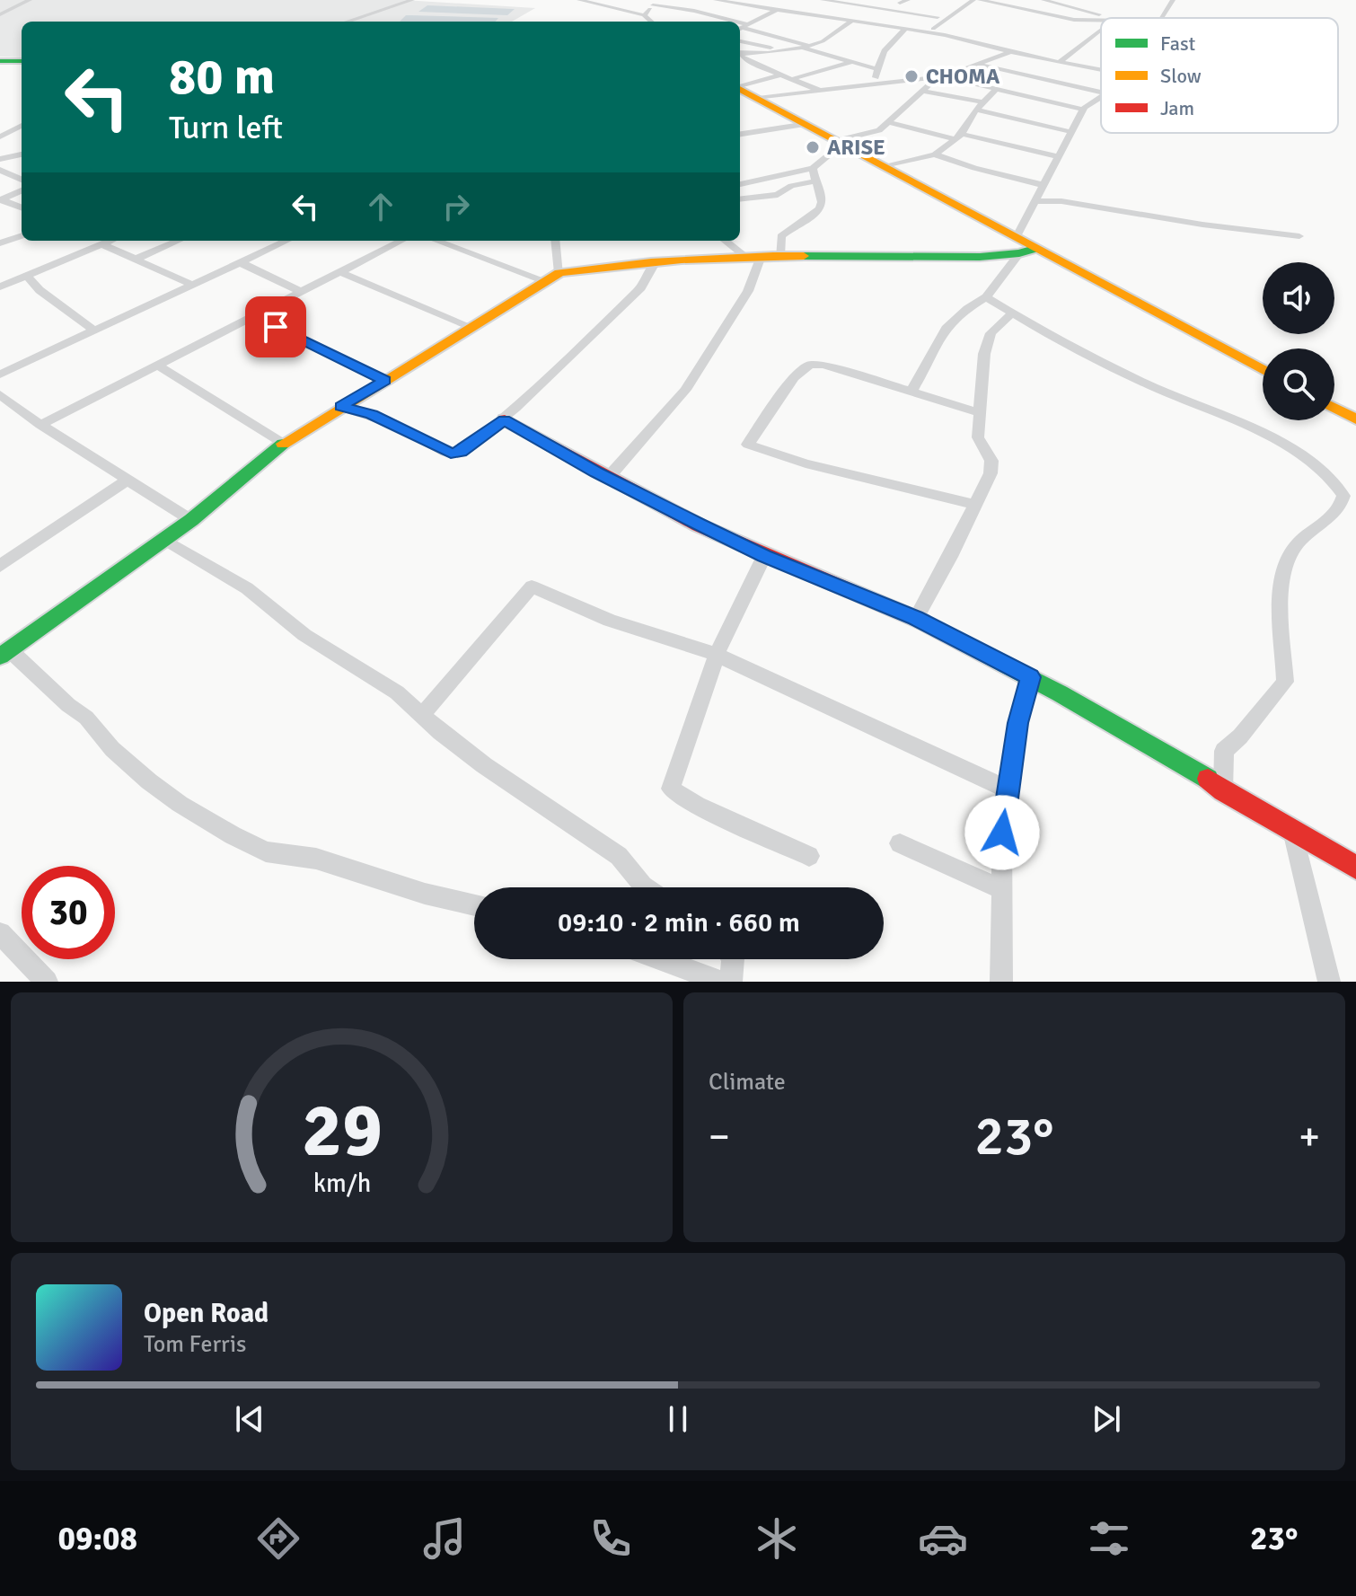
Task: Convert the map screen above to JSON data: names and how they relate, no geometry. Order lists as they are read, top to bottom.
{
  "places": ["CHOMA", "ARISE"],
  "legend": ["Fast", "Slow", "Jam"],
  "page": {
    "turn": ["80 m", "Turn left"],
    "limit": "30",
    "trip": "09:10 · 2 min · 660 m",
    "tile": "Climate",
    "heat": ["−", "23°", "+"],
    "song": ["Open Road", "Tom Ferris"],
    "tabs": ["09:08", "23°"],
    "gauge": ["29", "km/h"]
  }
}
